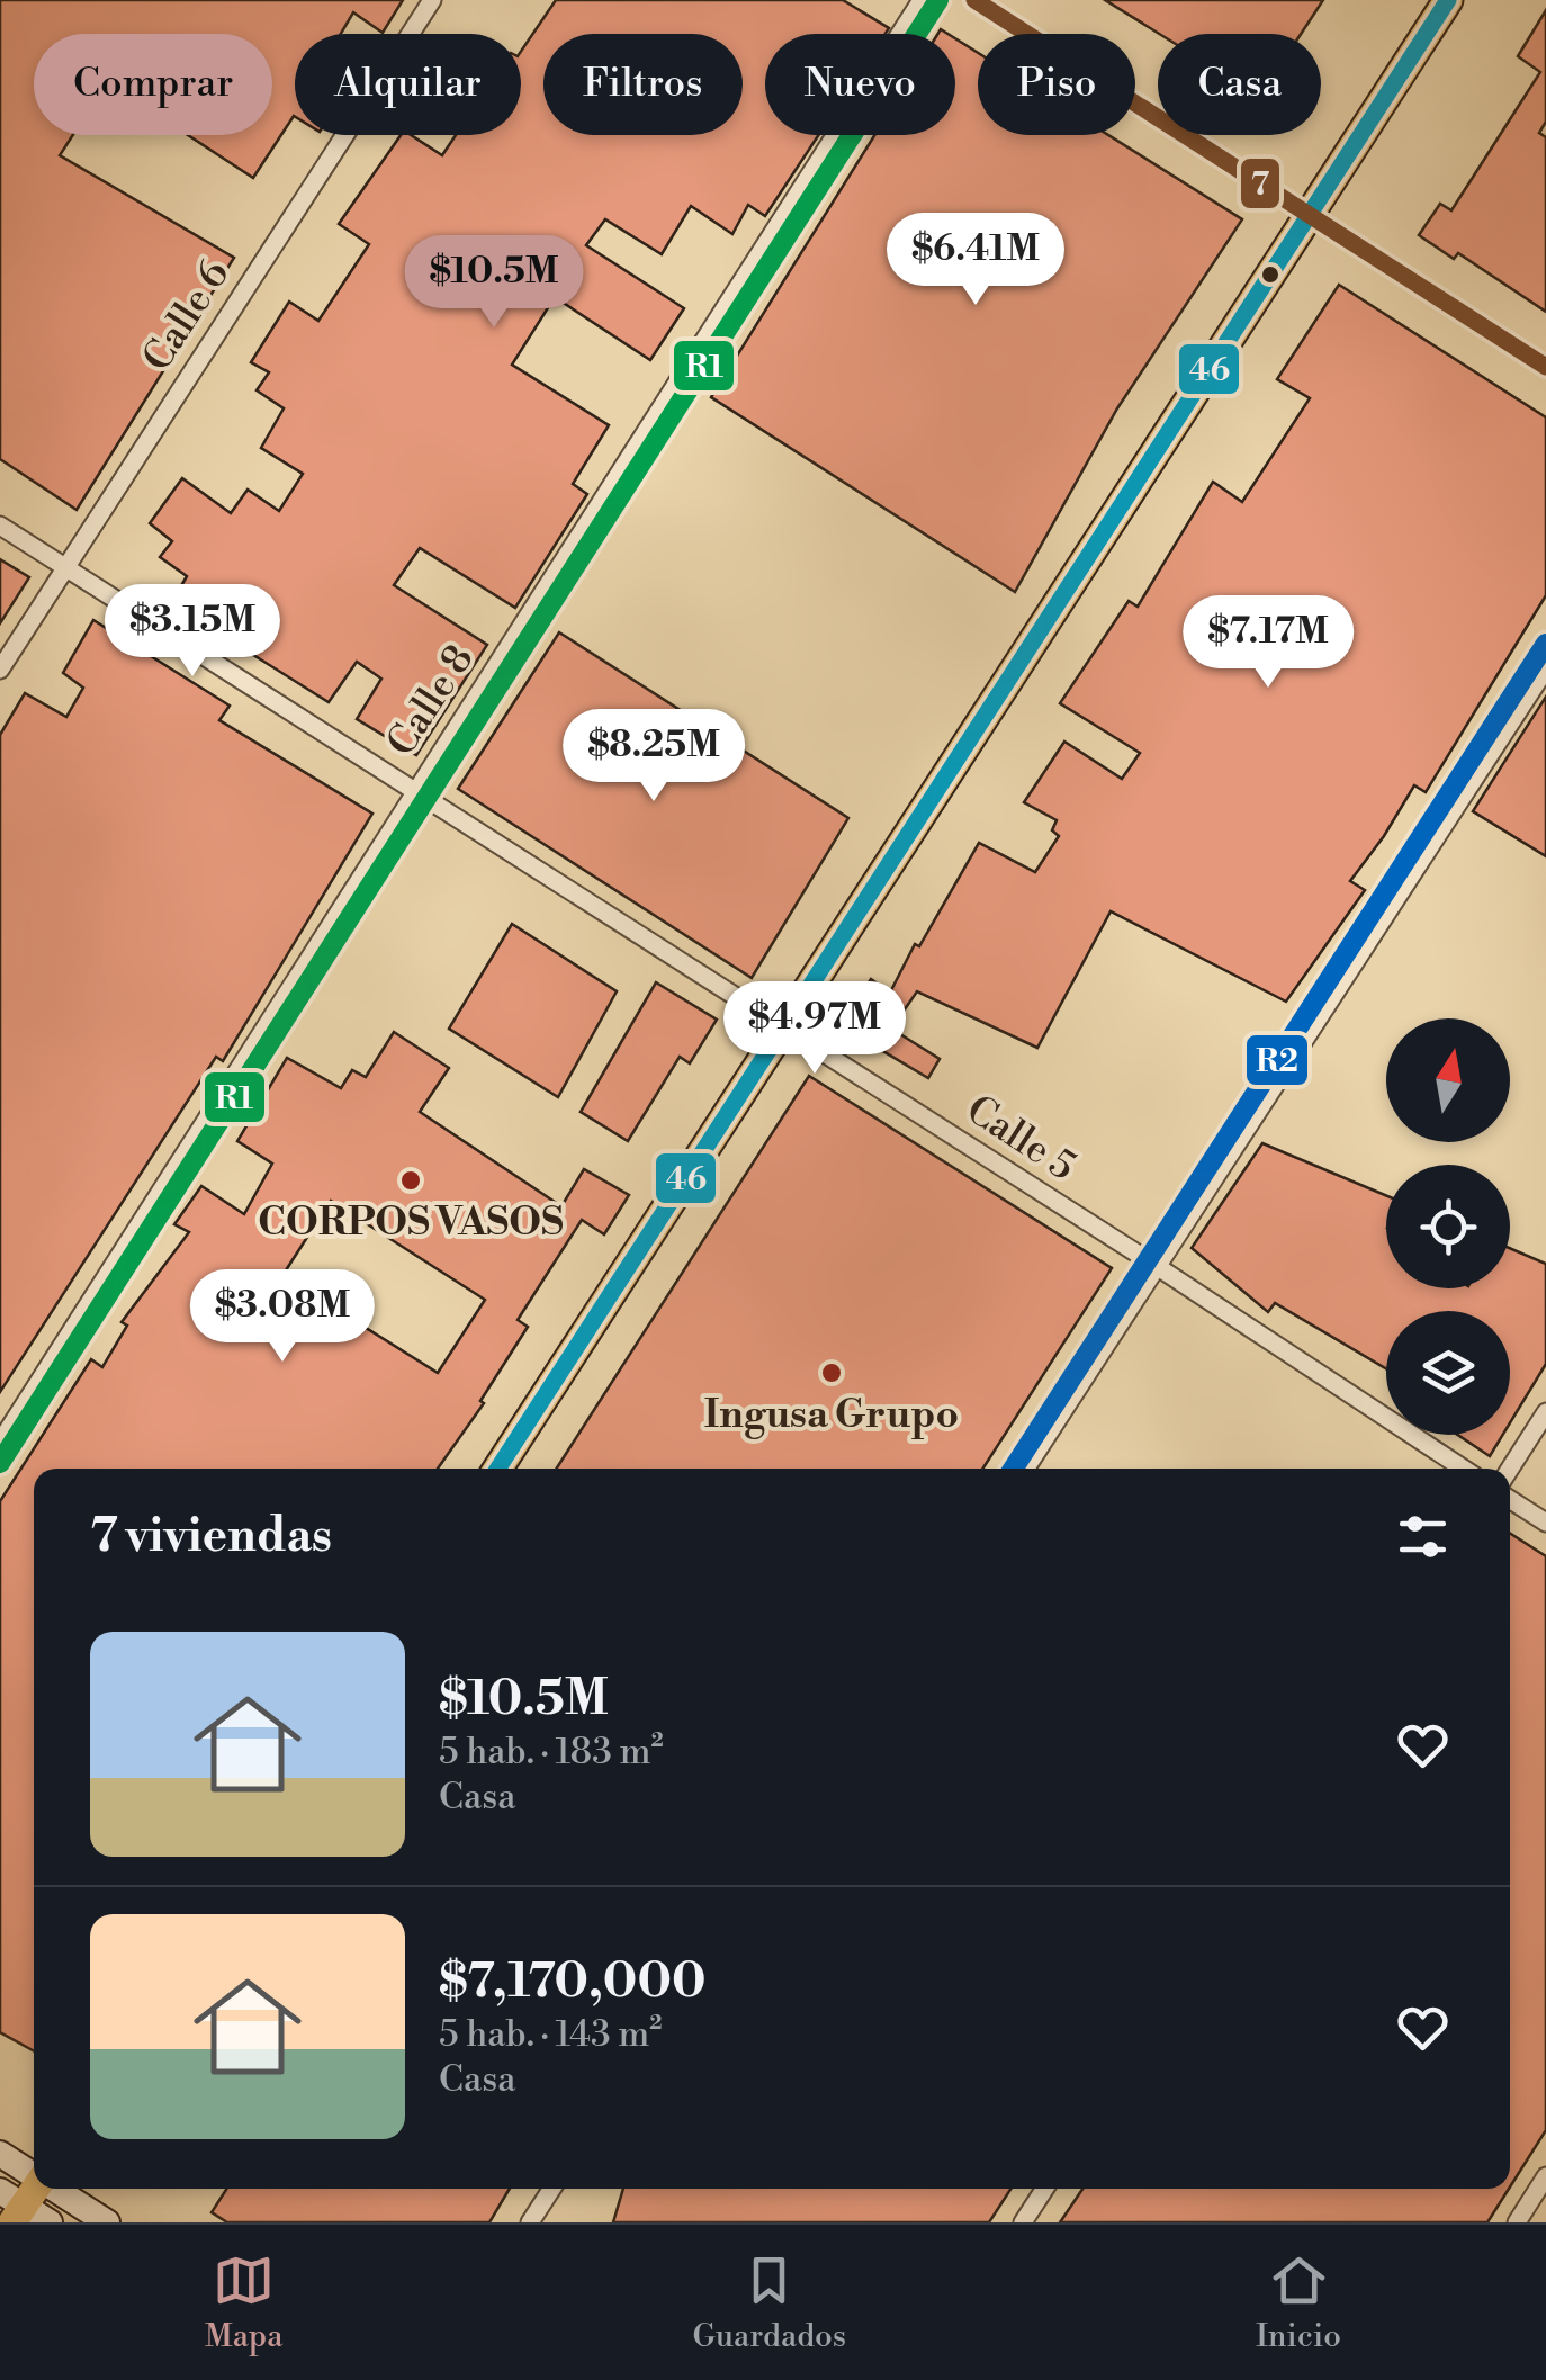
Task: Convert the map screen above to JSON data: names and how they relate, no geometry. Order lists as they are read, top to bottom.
{
  "streets": {
    "street": ["Calle 6", "Calle 8", "Calle 5"]
  },
  "crossings": [
    ["Calle 6", "Calle 5"],
    ["Calle 8", "Calle 5"]
  ],
  "places": ["CORPOS VASOS", "Ingusa Grupo"],
  "lines": [
    "transit line R1",
    "transit line 46",
    "transit line 7",
    "transit line R2"
  ],
  "north": "top",
  "page": {
    "chip": [
      "Comprar",
      "Alquilar",
      "Filtros",
      "Nuevo",
      "Piso",
      "Casa"
    ],
    "price": [
      "$6.41M",
      "$10.5M",
      "$3.15M",
      "$7.17M",
      "$8.25M",
      "$4.97M",
      "$3.08M"
    ],
    "heading": "7 viviendas",
    "list": [
      {
        "name": "$10.5M",
        "note": "5 hab. · 183 m² · Casa"
      },
      {
        "name": "$7,170,000",
        "note": "5 hab. · 143 m² · Casa"
      }
    ],
    "tabs": ["Mapa", "Guardados", "Inicio"]
  }
}
